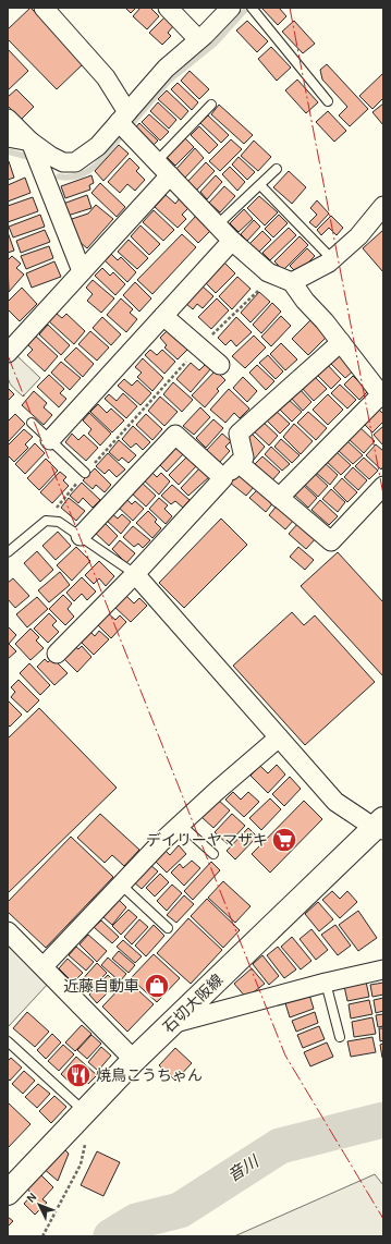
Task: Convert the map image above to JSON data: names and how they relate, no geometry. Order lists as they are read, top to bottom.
{
  "streets": {
    "main road": ["石切大阪線"]
  },
  "water": ["音川"],
  "places": {
    "supermarket": ["デイリーヤマザキ"],
    "shop": ["近藤自動車"],
    "restaurant": ["焼鳥こうちゃん"]
  },
  "north": "top left"
}
